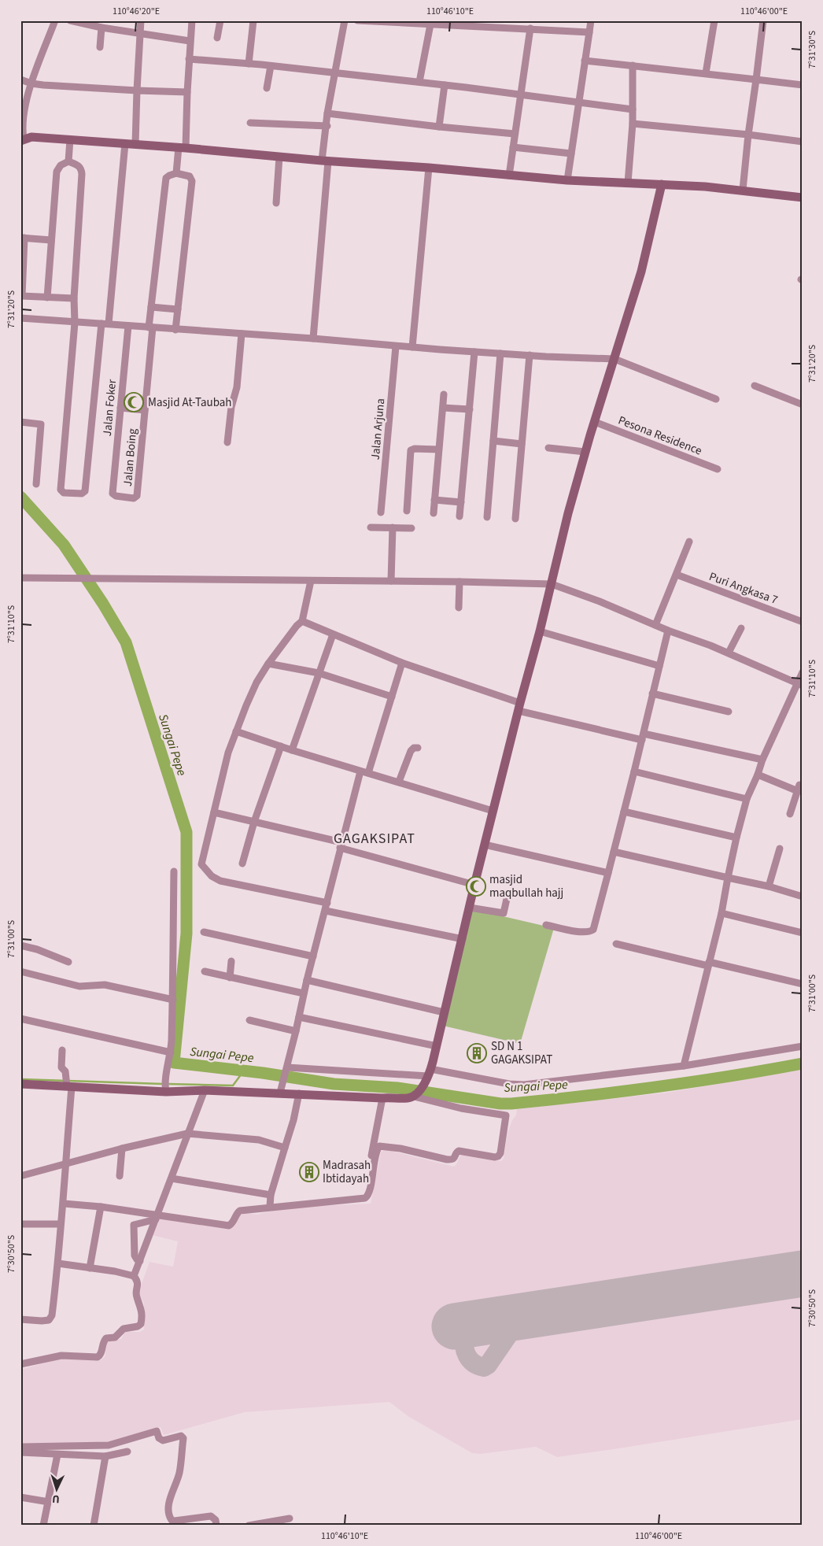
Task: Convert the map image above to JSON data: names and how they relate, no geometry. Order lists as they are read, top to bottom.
{
  "streets": {
    "street": [
      "Jalan Foker",
      "Jalan Arjuna",
      "Pesona Residence",
      "Jalan Boing",
      "Puri Angkasa 7"
    ]
  },
  "crossings": [
    ["Jalan Foker", "Jalan Boing"]
  ],
  "districts": ["GAGAKSIPAT"],
  "water": ["Sungai Pepe"],
  "places": {
    "mosque": ["Masjid At-Taubah", "masjid maqbullah hajj"],
    "building": ["SD N 1 GAGAKSIPAT", "Madrasah Ibtidayah"]
  },
  "north": "bottom",
  "coordinates": [
    "110°46'20\"E",
    "110°46'10\"E",
    "110°46'00\"E",
    "7°31'30\"S",
    "7°31'20\"S",
    "7°31'10\"S",
    "7°31'00\"S",
    "7°30'50\"S"
  ]
}
